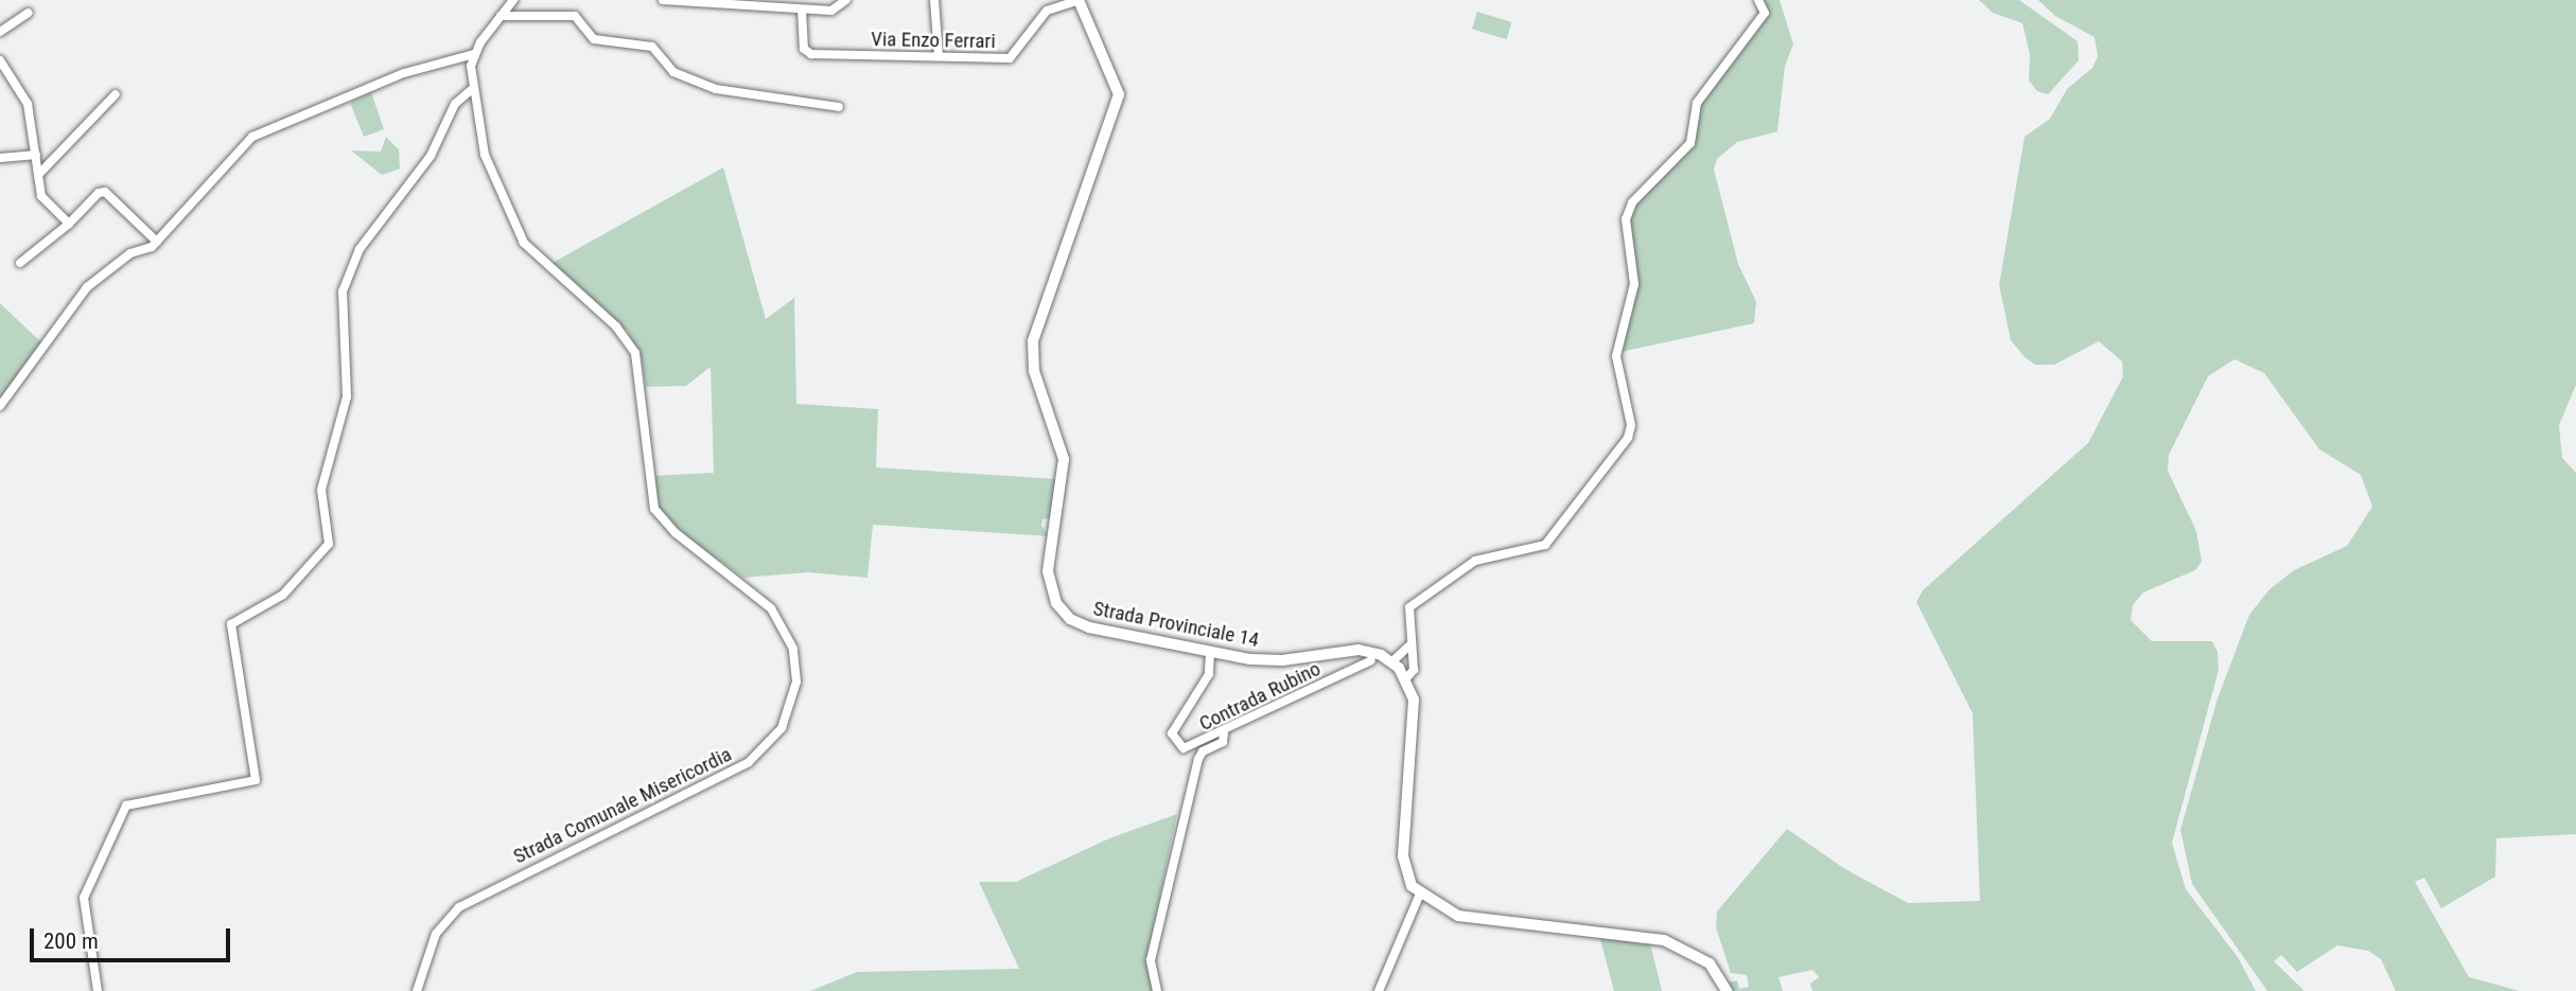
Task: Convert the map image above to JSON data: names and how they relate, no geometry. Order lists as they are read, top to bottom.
{
  "streets": {
    "main road": ["Strada Provinciale 14"],
    "street": ["Via Enzo Ferrari", "Contrada Rubino", "Strada Comunale Misericordia"]
  },
  "crossings": [
    ["Via Enzo Ferrari", "Strada Provinciale 14"],
    ["Strada Provinciale 14", "Contrada Rubino"]
  ],
  "scale_bar": "200 m"
}
